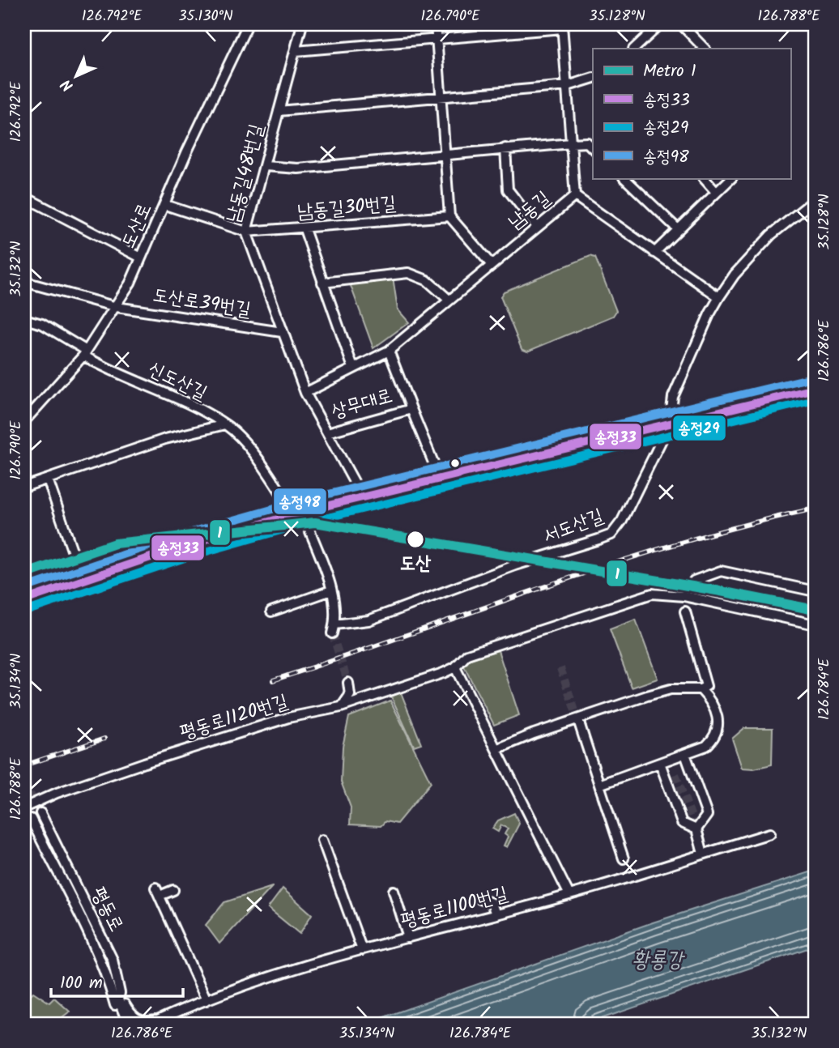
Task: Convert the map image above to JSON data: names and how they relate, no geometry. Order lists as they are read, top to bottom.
{
  "streets": {
    "street": [
      "남동길48번길",
      "남동길30번길",
      "남동길",
      "도산로",
      "도산로39번길",
      "신도산길",
      "상무대로",
      "서도산길",
      "평동로1120번길",
      "평동로1100번길",
      "평동로"
    ]
  },
  "crossings": [
    ["남동길48번길", "남동길30번길"],
    ["남동길48번길", "남동길"],
    ["남동길48번길", "도산로39번길"],
    ["남동길48번길", "상무대로"],
    ["남동길", "상무대로"],
    ["도산로", "도산로39번길"],
    ["도산로", "신도산길"],
    ["신도산길", "서도산길"]
  ],
  "water": ["황룡강"],
  "places": ["도산"],
  "lines": [
    "transit line 송정98",
    "transit line 송정33",
    "transit line 송정29",
    "metro line 1"
  ],
  "legend": [
    "Metro 1",
    "송정33",
    "송정29",
    "송정98"
  ],
  "scale_bar": "100 m",
  "north": "bottom left",
  "coordinates": [
    "126.792°E",
    "35.130°N",
    "126.790°E",
    "35.128°N",
    "126.788°E",
    "35.132°N",
    "126.786°E",
    "35.134°N",
    "126.784°E"
  ]
}
